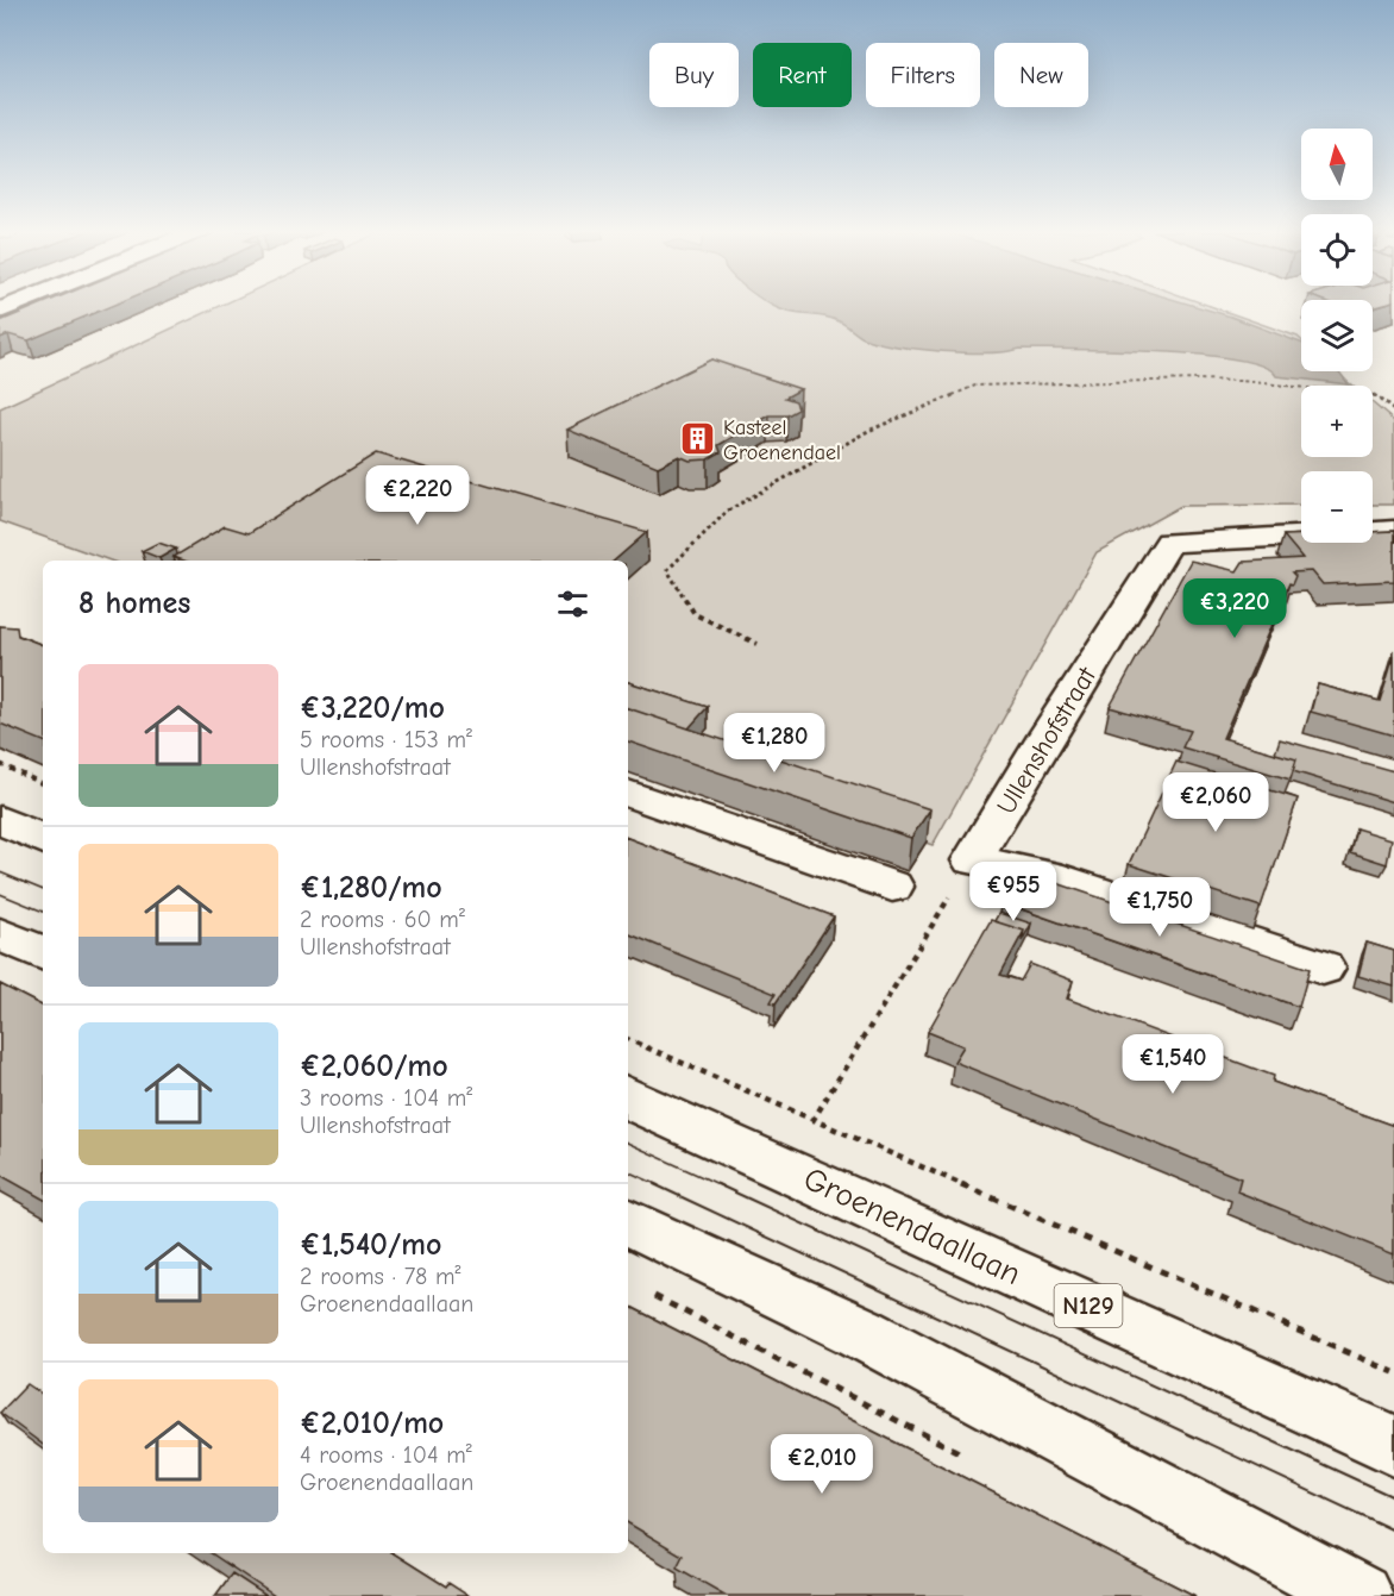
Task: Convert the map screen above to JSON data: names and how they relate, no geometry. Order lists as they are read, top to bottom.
{
  "streets": {
    "street": ["Ullenshofstraat", "Groenendaallaan", "N129"]
  },
  "places": {
    "building": ["Kasteel Groenendael"]
  },
  "north": "top",
  "page": {
    "chip": [
      "Buy",
      "Rent",
      "Filters",
      "New"
    ],
    "map_buttons": ["+", "−"],
    "price": [
      "€2,220",
      "€3,220",
      "€1,280",
      "€2,060",
      "€955",
      "€1,750",
      "€1,540",
      "€2,010"
    ],
    "heading": "8 homes",
    "list": [
      {
        "name": "€3,220/mo",
        "note": "5 rooms · 153 m² · Ullenshofstraat"
      },
      {
        "name": "€1,280/mo",
        "note": "2 rooms · 60 m² · Ullenshofstraat"
      },
      {
        "name": "€2,060/mo",
        "note": "3 rooms · 104 m² · Ullenshofstraat"
      },
      {
        "name": "€1,540/mo",
        "note": "2 rooms · 78 m² · Groenendaallaan"
      },
      {
        "name": "€2,010/mo",
        "note": "4 rooms · 104 m² · Groenendaallaan"
      }
    ]
  }
}
